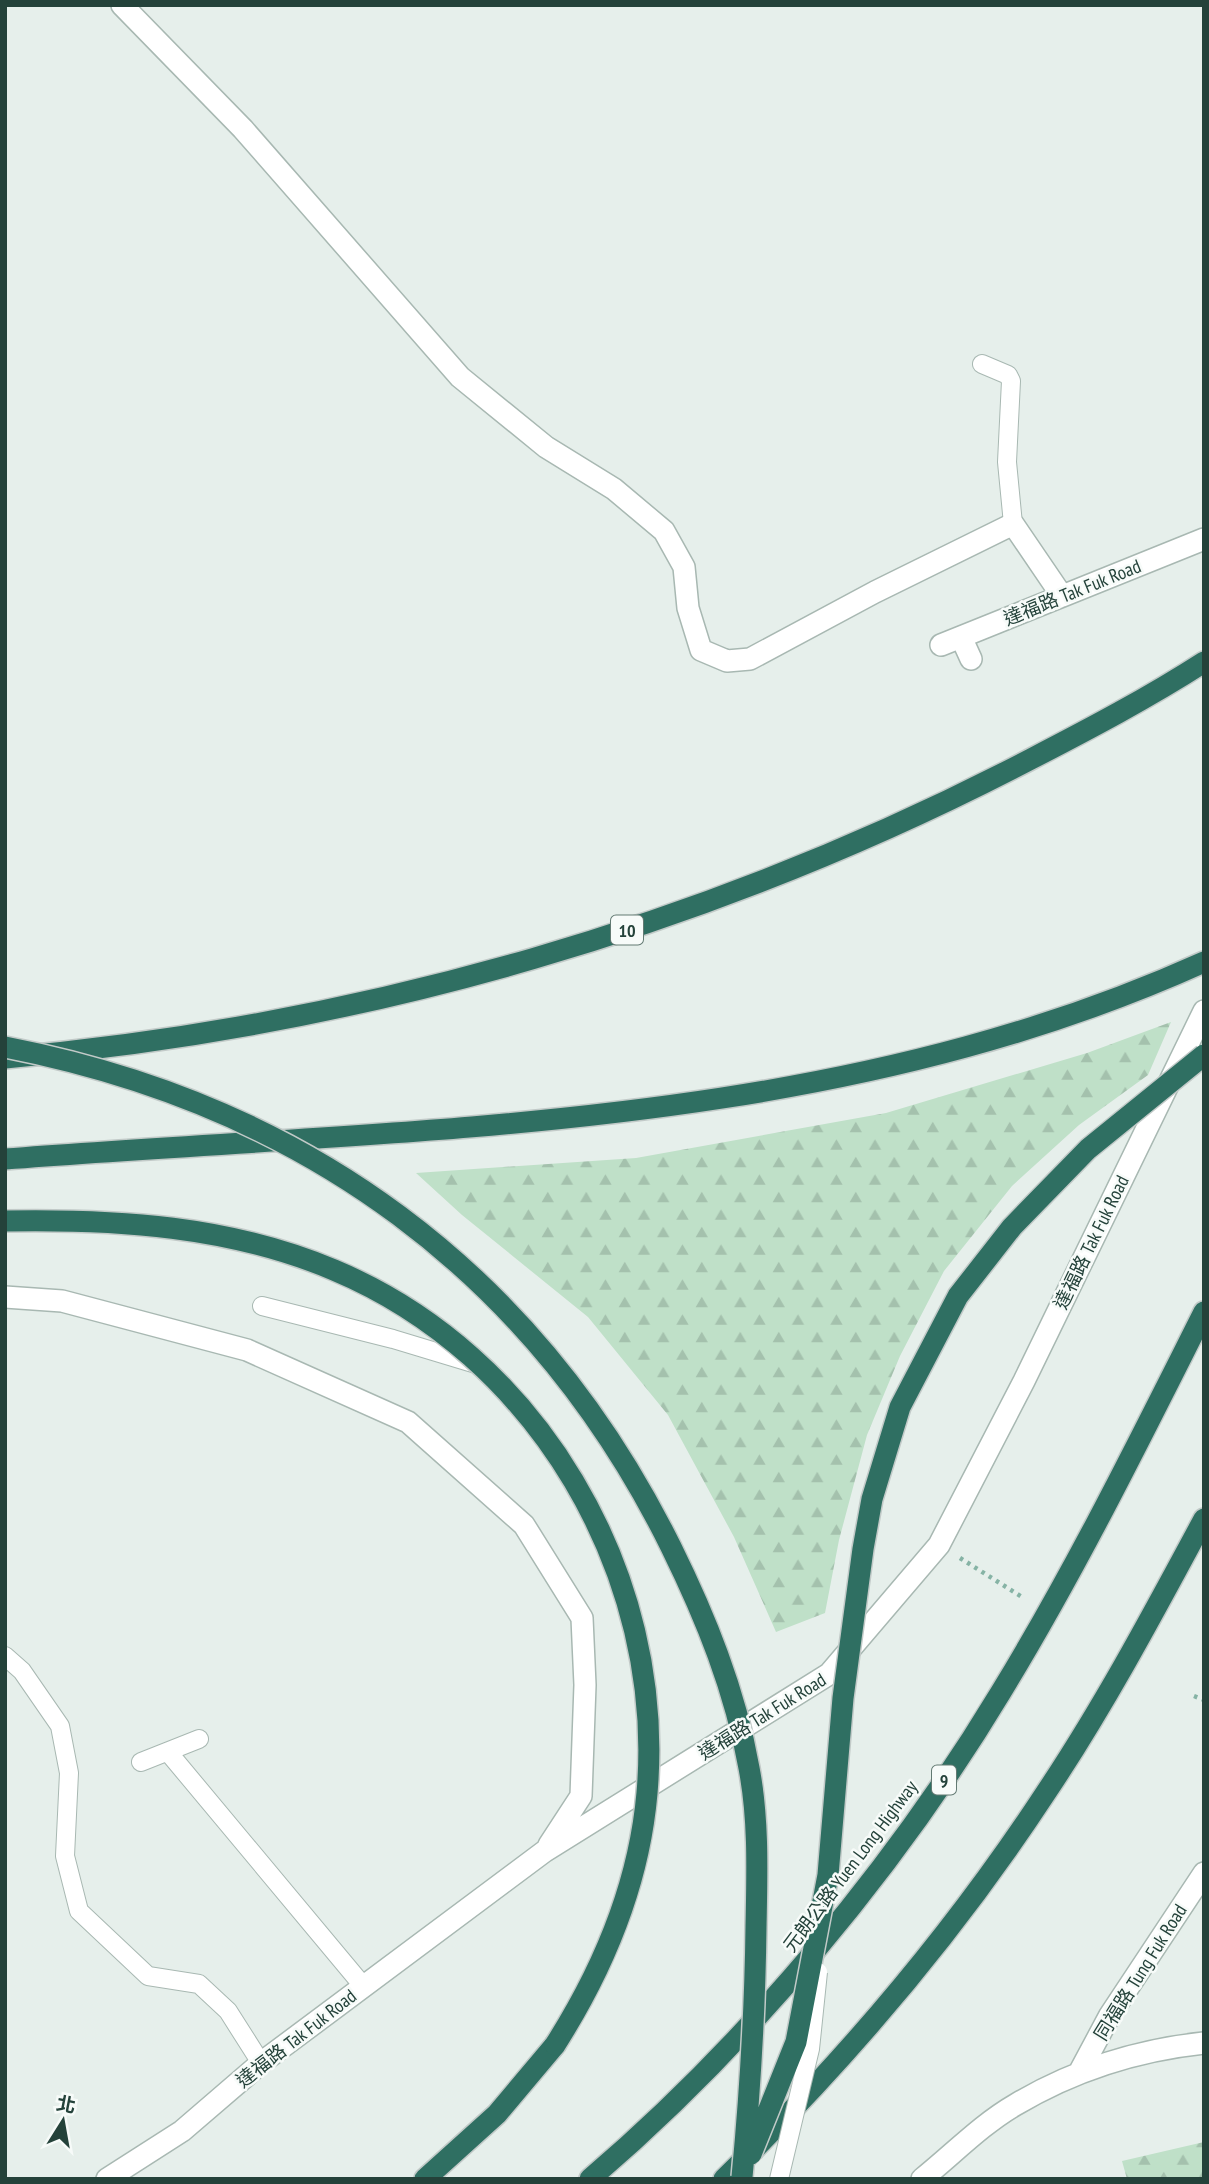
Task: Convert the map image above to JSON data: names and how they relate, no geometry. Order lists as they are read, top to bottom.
{
  "streets": {
    "highway": ["10", "9", "元朗公路 Yuen Long Highway"],
    "street": ["達福路 Tak Fuk Road", "同福路 Tung Fuk Road"]
  },
  "north": "top"
}
